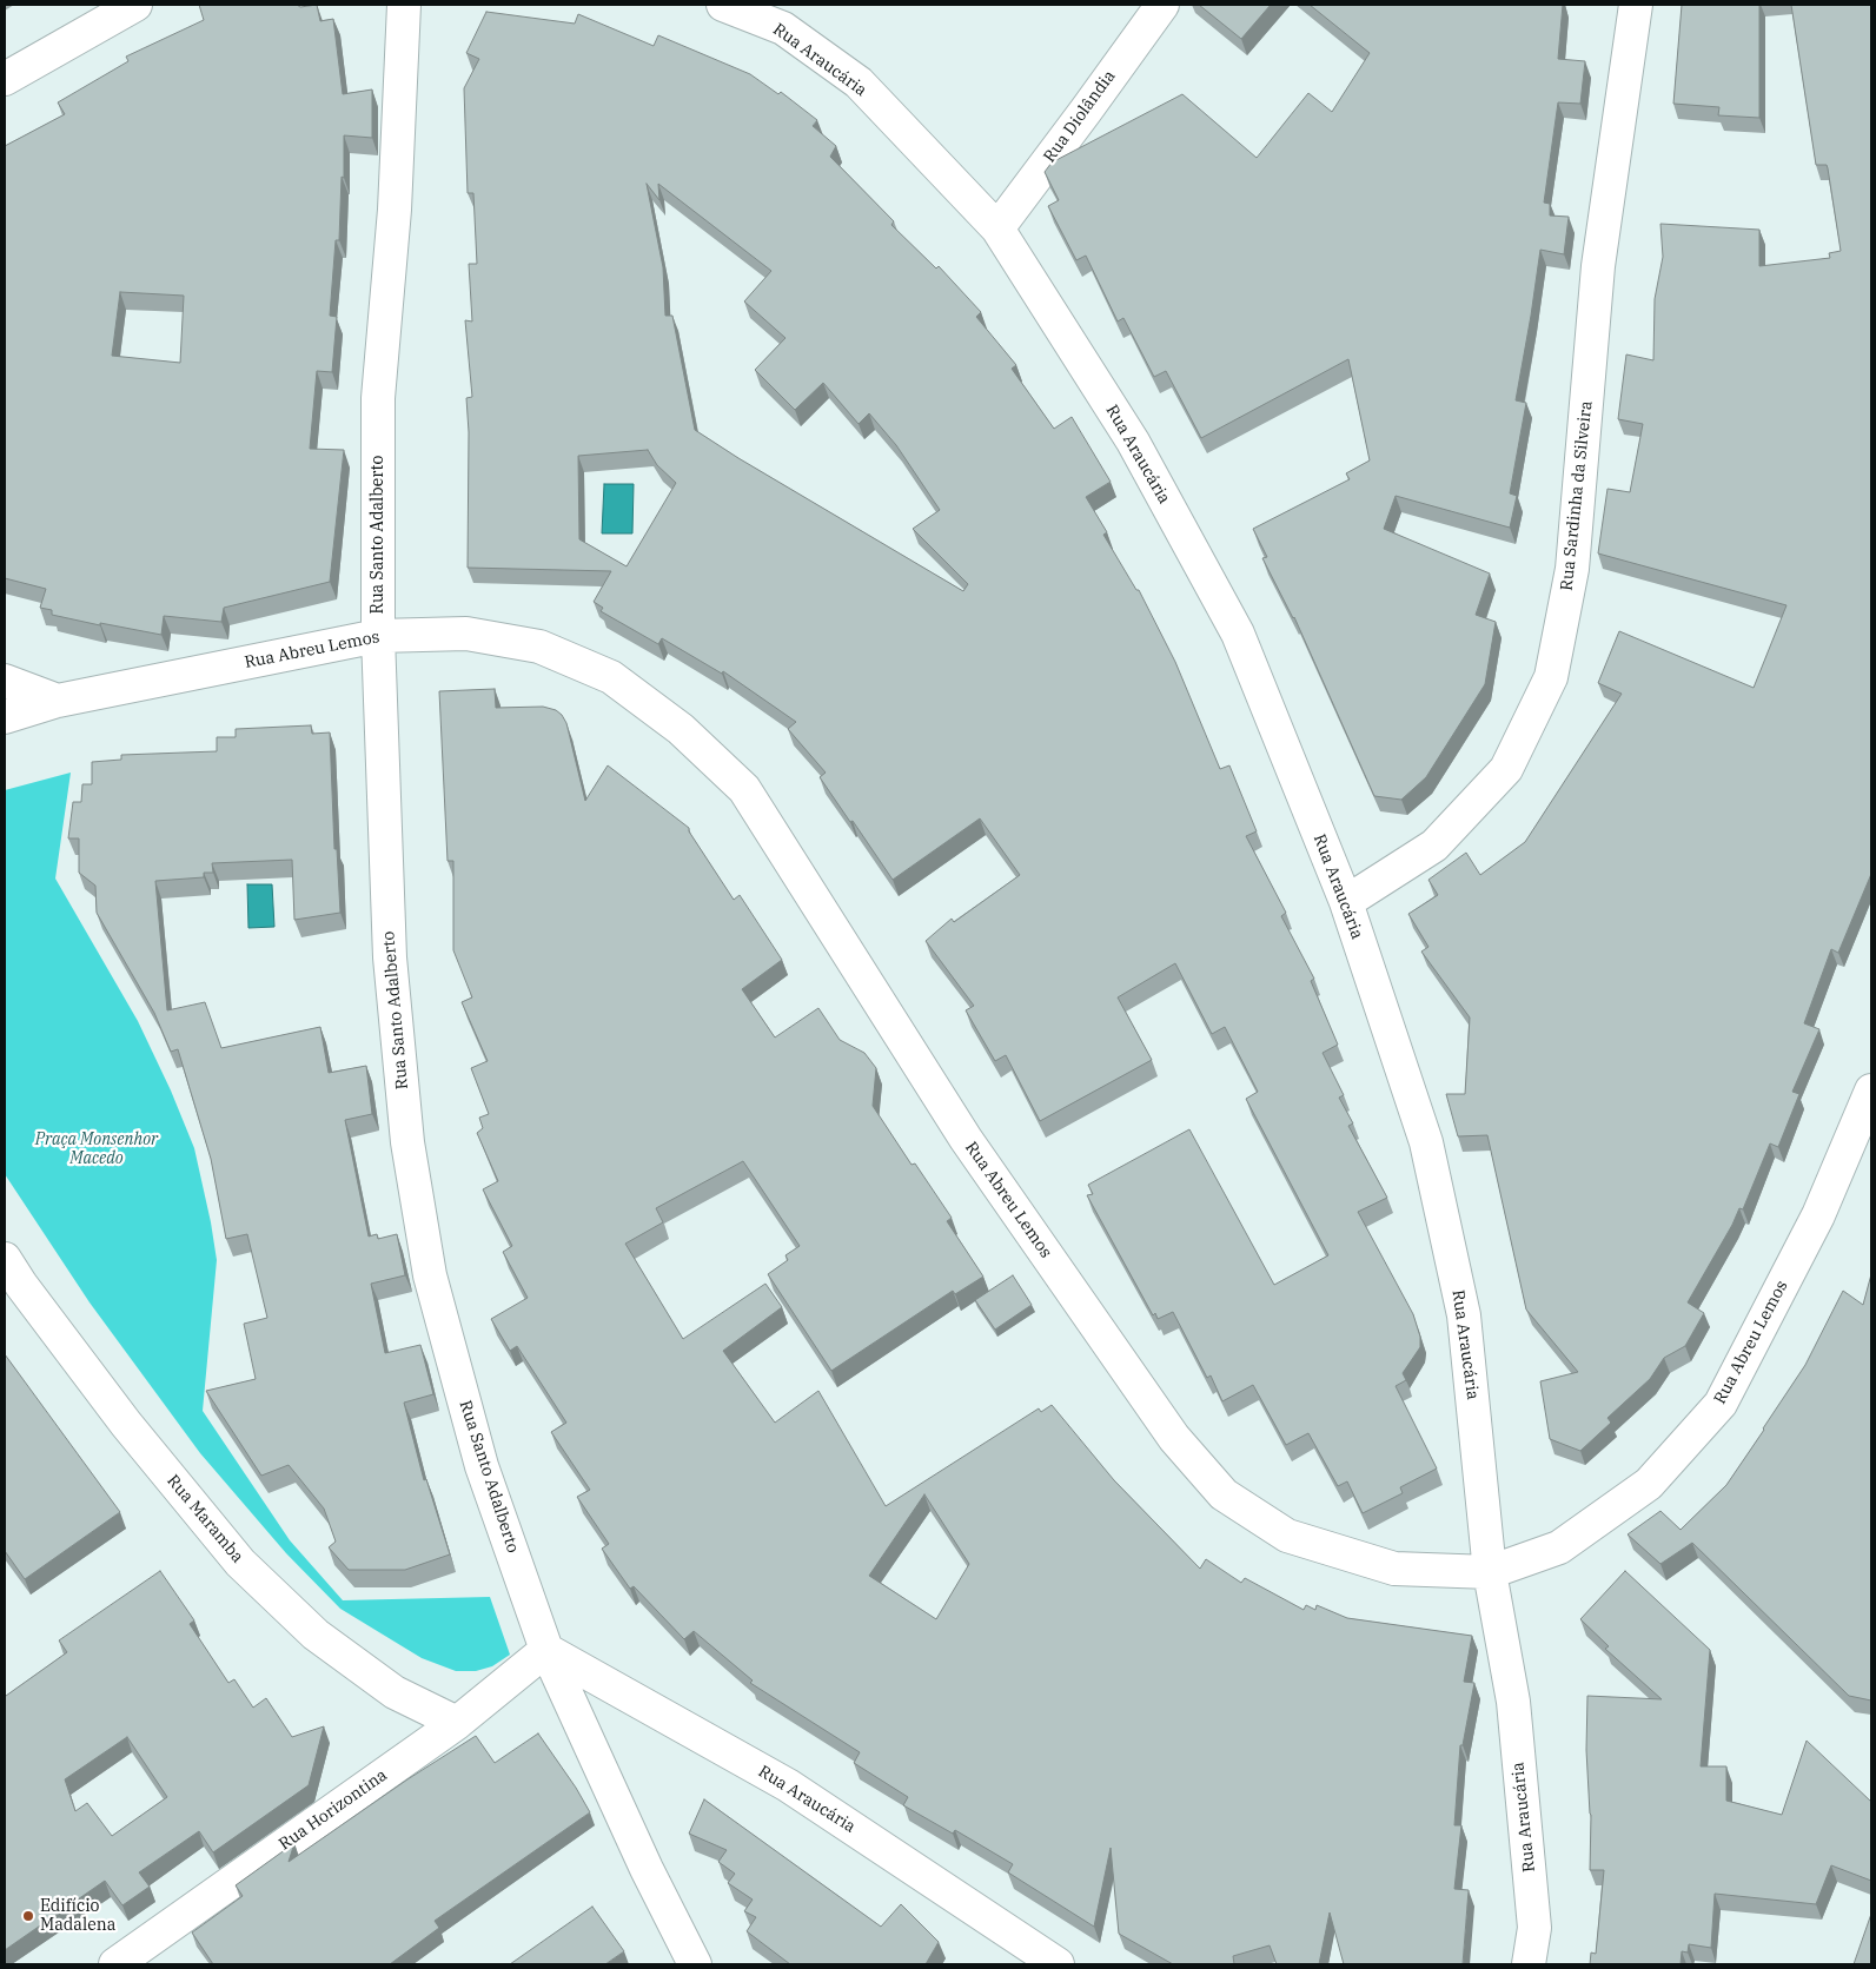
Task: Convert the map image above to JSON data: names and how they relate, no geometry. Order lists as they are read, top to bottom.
{
  "streets": {
    "street": [
      "Rua Araucária",
      "Rua Diolândia",
      "Rua Sardinha da Silveira",
      "Rua Santo Adalberto",
      "Rua Abreu Lemos",
      "Rua Maramba",
      "Rua Horizontina"
    ]
  },
  "crossings": [
    ["Rua Araucária", "Rua Diolândia"],
    ["Rua Araucária", "Rua Sardinha da Silveira"],
    ["Rua Araucária", "Rua Santo Adalberto"],
    ["Rua Araucária", "Rua Abreu Lemos"],
    ["Rua Araucária", "Rua Horizontina"],
    ["Rua Santo Adalberto", "Rua Abreu Lemos"],
    ["Rua Santo Adalberto", "Rua Horizontina"],
    ["Rua Maramba", "Rua Horizontina"]
  ],
  "parks": ["Praça Monsenhor Macedo"],
  "places": ["Edifício Madalena"]
}
